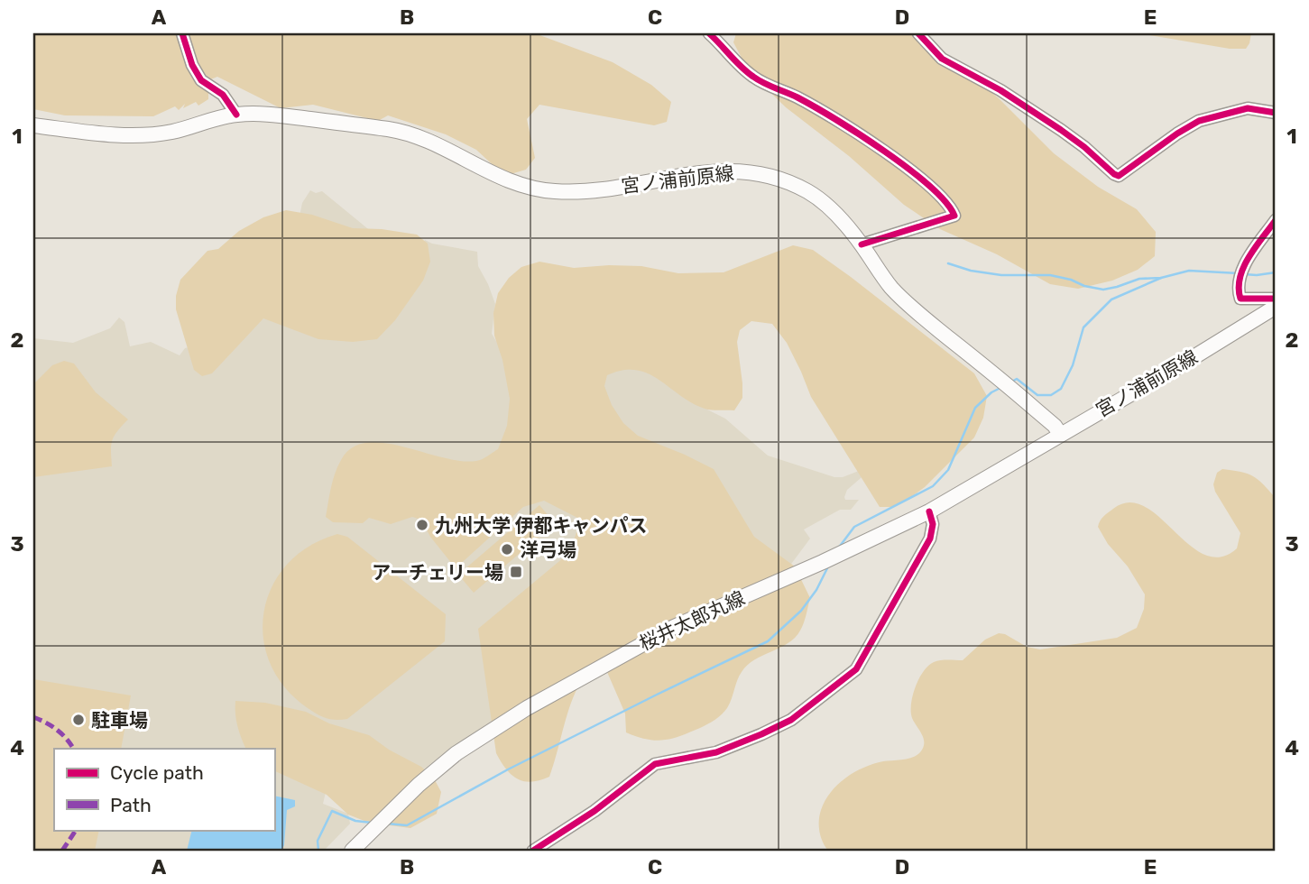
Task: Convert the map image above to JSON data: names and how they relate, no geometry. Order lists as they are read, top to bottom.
{
  "streets": {
    "main road": ["宮ノ浦前原線", "桜井太郎丸線"]
  },
  "crossings": [
    ["宮ノ浦前原線", "桜井太郎丸線"]
  ],
  "places": {
    "other": ["九州大学 伊都キャンパス", "洋弓場", "駐車場"],
    "transit": ["アーチェリー場"]
  },
  "legend": ["Cycle path", "Path"],
  "grid": {
    "columns": [
      "A",
      "B",
      "C",
      "D",
      "E"
    ],
    "rows": [
      "1",
      "2",
      "3",
      "4"
    ]
  }
}
